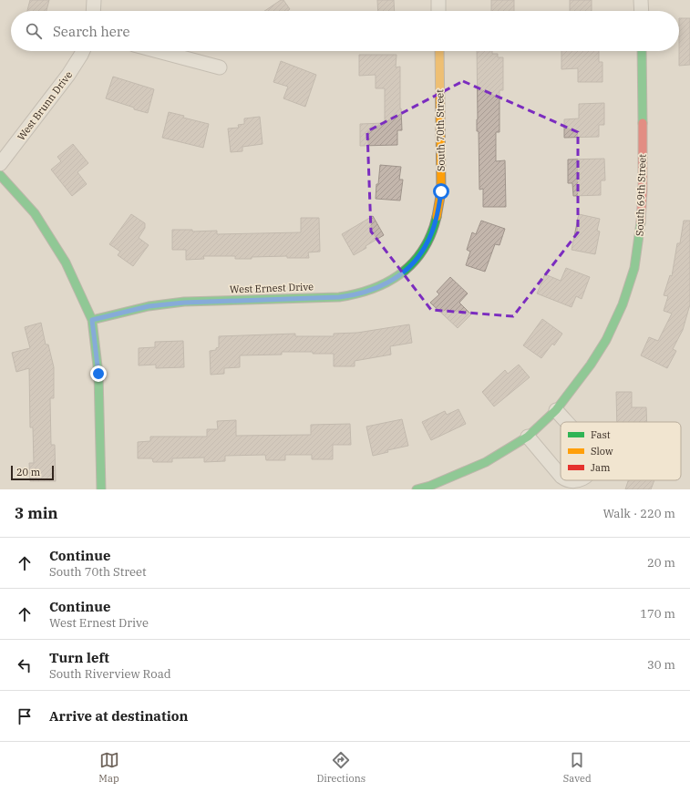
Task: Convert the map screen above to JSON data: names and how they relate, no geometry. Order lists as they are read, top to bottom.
{
  "streets": {
    "street": [
      "West Brunn Drive",
      "South 70th Street",
      "South 69th Street",
      "West Ernest Drive"
    ]
  },
  "crossings": [
    ["South 70th Street", "West Ernest Drive"]
  ],
  "legend": ["Fast", "Slow", "Jam"],
  "scale_bar": "20 m",
  "page": {
    "search": "Search here",
    "scale": "20 m",
    "heading": ["3 min", "Walk · 220 m"],
    "list": [
      ["Continue", "South 70th Street", "20 m"],
      ["Continue", "West Ernest Drive", "170 m"],
      ["Turn left", "South Riverview Road", "30 m"],
      "Arrive at destination"
    ],
    "nav": ["Map", "Directions", "Saved"]
  }
}
